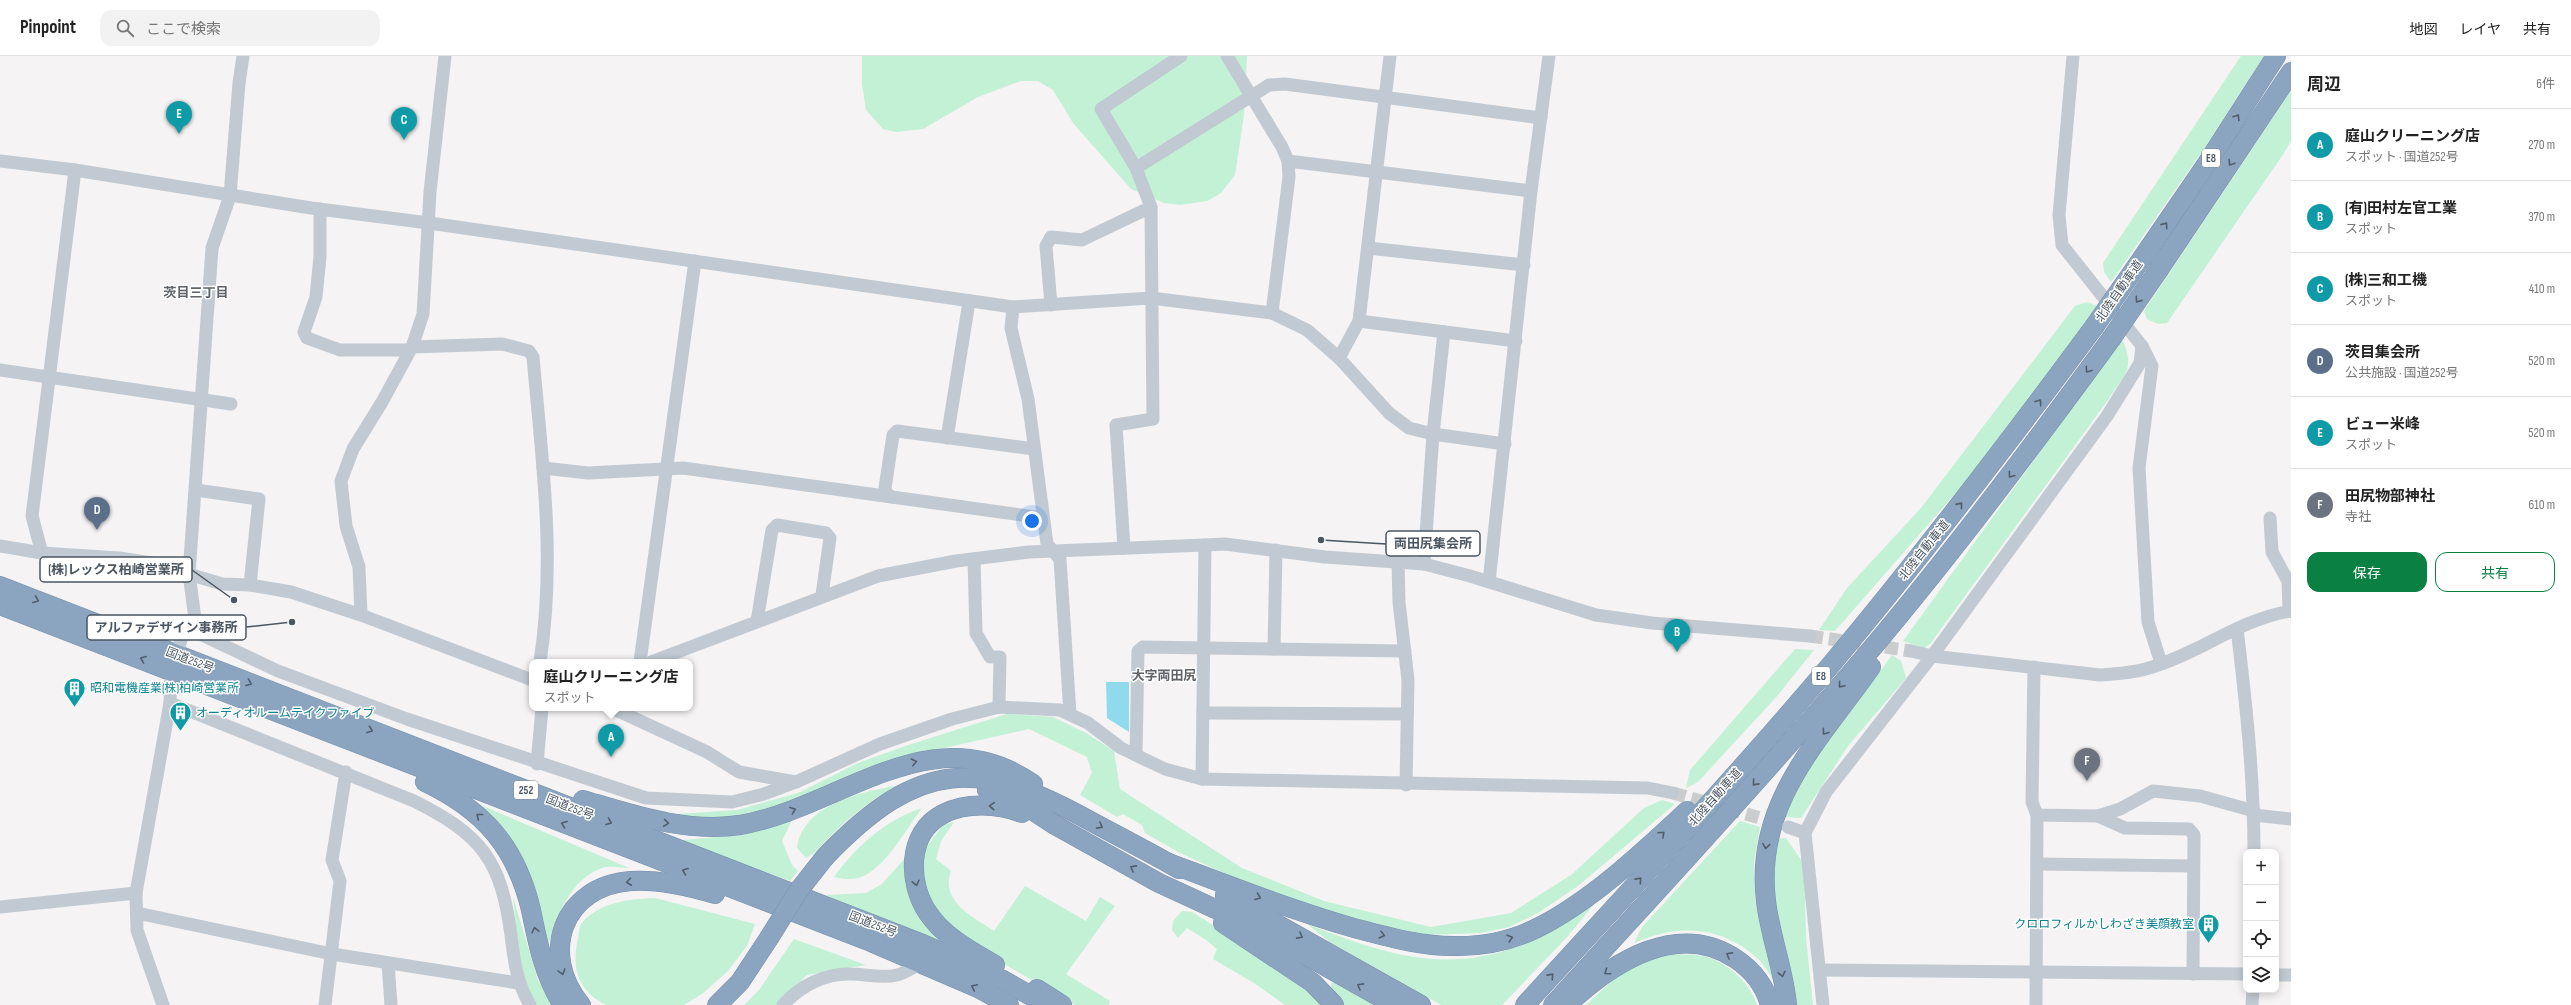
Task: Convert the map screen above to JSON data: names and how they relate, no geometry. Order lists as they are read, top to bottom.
{
  "streets": {
    "highway": [
      "E8",
      "北陸自動車道",
      "国道252号",
      "252"
    ]
  },
  "districts": ["茨目三丁目", "大字両田尻"],
  "places": {
    "other": ["両田尻集会所", "(株)レックス柏崎営業所", "アルファデザイン事務所"],
    "building": ["昭和電機産業(株)柏崎営業所", "オーディオルームテイクファイブ", "クロロフィルかしわざき美顔教室"]
  },
  "page": {
    "header": "Pinpoint",
    "search": "ここで検索",
    "nav": ["地図", "レイヤ", "共有"],
    "heading": ["周辺", "6件"],
    "pins": [
      "E",
      "C",
      "D",
      "B",
      "A",
      "F"
    ],
    "list": [
      {
        "mark": "A",
        "name": "庭山クリーニング店",
        "note": "スポット · 国道252号",
        "value": "270 m"
      },
      {
        "mark": "B",
        "name": "(有)田村左官工業",
        "note": "スポット",
        "value": "370 m"
      },
      {
        "mark": "C",
        "name": "(株)三和工機",
        "note": "スポット",
        "value": "410 m"
      },
      {
        "mark": "D",
        "name": "茨目集会所",
        "note": "公共施設 · 国道252号",
        "value": "520 m"
      },
      {
        "mark": "E",
        "name": "ビュー米峰",
        "note": "スポット",
        "value": "520 m"
      },
      {
        "mark": "F",
        "name": "田尻物部神社",
        "note": "寺社",
        "value": "610 m"
      }
    ],
    "buttons": ["保存", "共有"],
    "popup": ["庭山クリーニング店", "スポット"],
    "map_buttons": ["+", "−"]
  }
}
